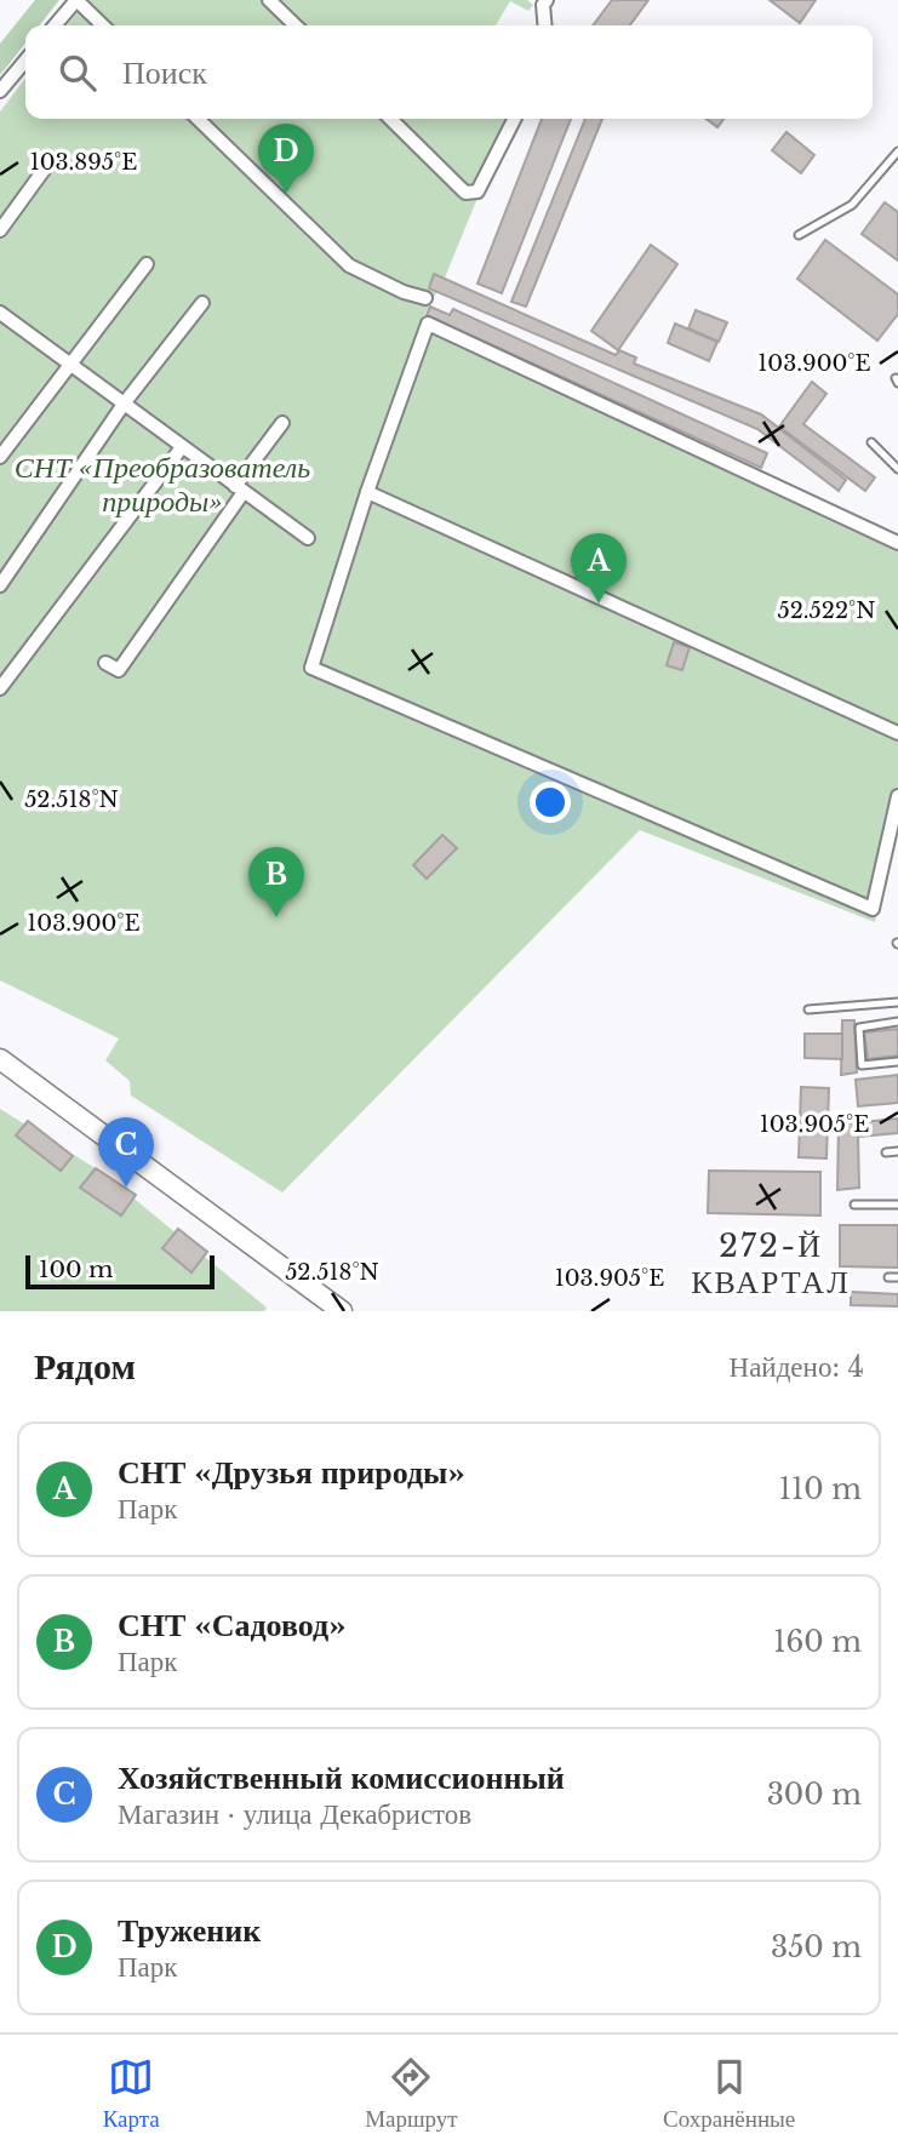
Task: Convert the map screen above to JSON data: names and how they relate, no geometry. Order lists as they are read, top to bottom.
{
  "districts": ["272-Й КВАРТАЛ"],
  "parks": ["СНТ «Преобразователь природы»"],
  "scale_bar": "100 m",
  "page": {
    "search": "Поиск",
    "pins": [
      "D",
      "A",
      "B",
      "C"
    ],
    "scale": "100 m",
    "heading": ["Рядом", "Найдено: 4"],
    "list": [
      {
        "mark": "A",
        "name": "СНТ «Друзья природы»",
        "note": "Парк",
        "value": "110 m"
      },
      {
        "mark": "B",
        "name": "СНТ «Садовод»",
        "note": "Парк",
        "value": "160 m"
      },
      {
        "mark": "C",
        "name": "Хозяйственный комиссионный",
        "note": "Магазин · улица Декабристов",
        "value": "300 m"
      },
      {
        "mark": "D",
        "name": "Труженик",
        "note": "Парк",
        "value": "350 m"
      }
    ],
    "nav": ["Карта", "Маршрут", "Сохранённые"]
  },
  "coordinates": [
    "103.895°E",
    "103.900°E",
    "52.522°N",
    "52.518°N",
    "103.905°E"
  ]
}
